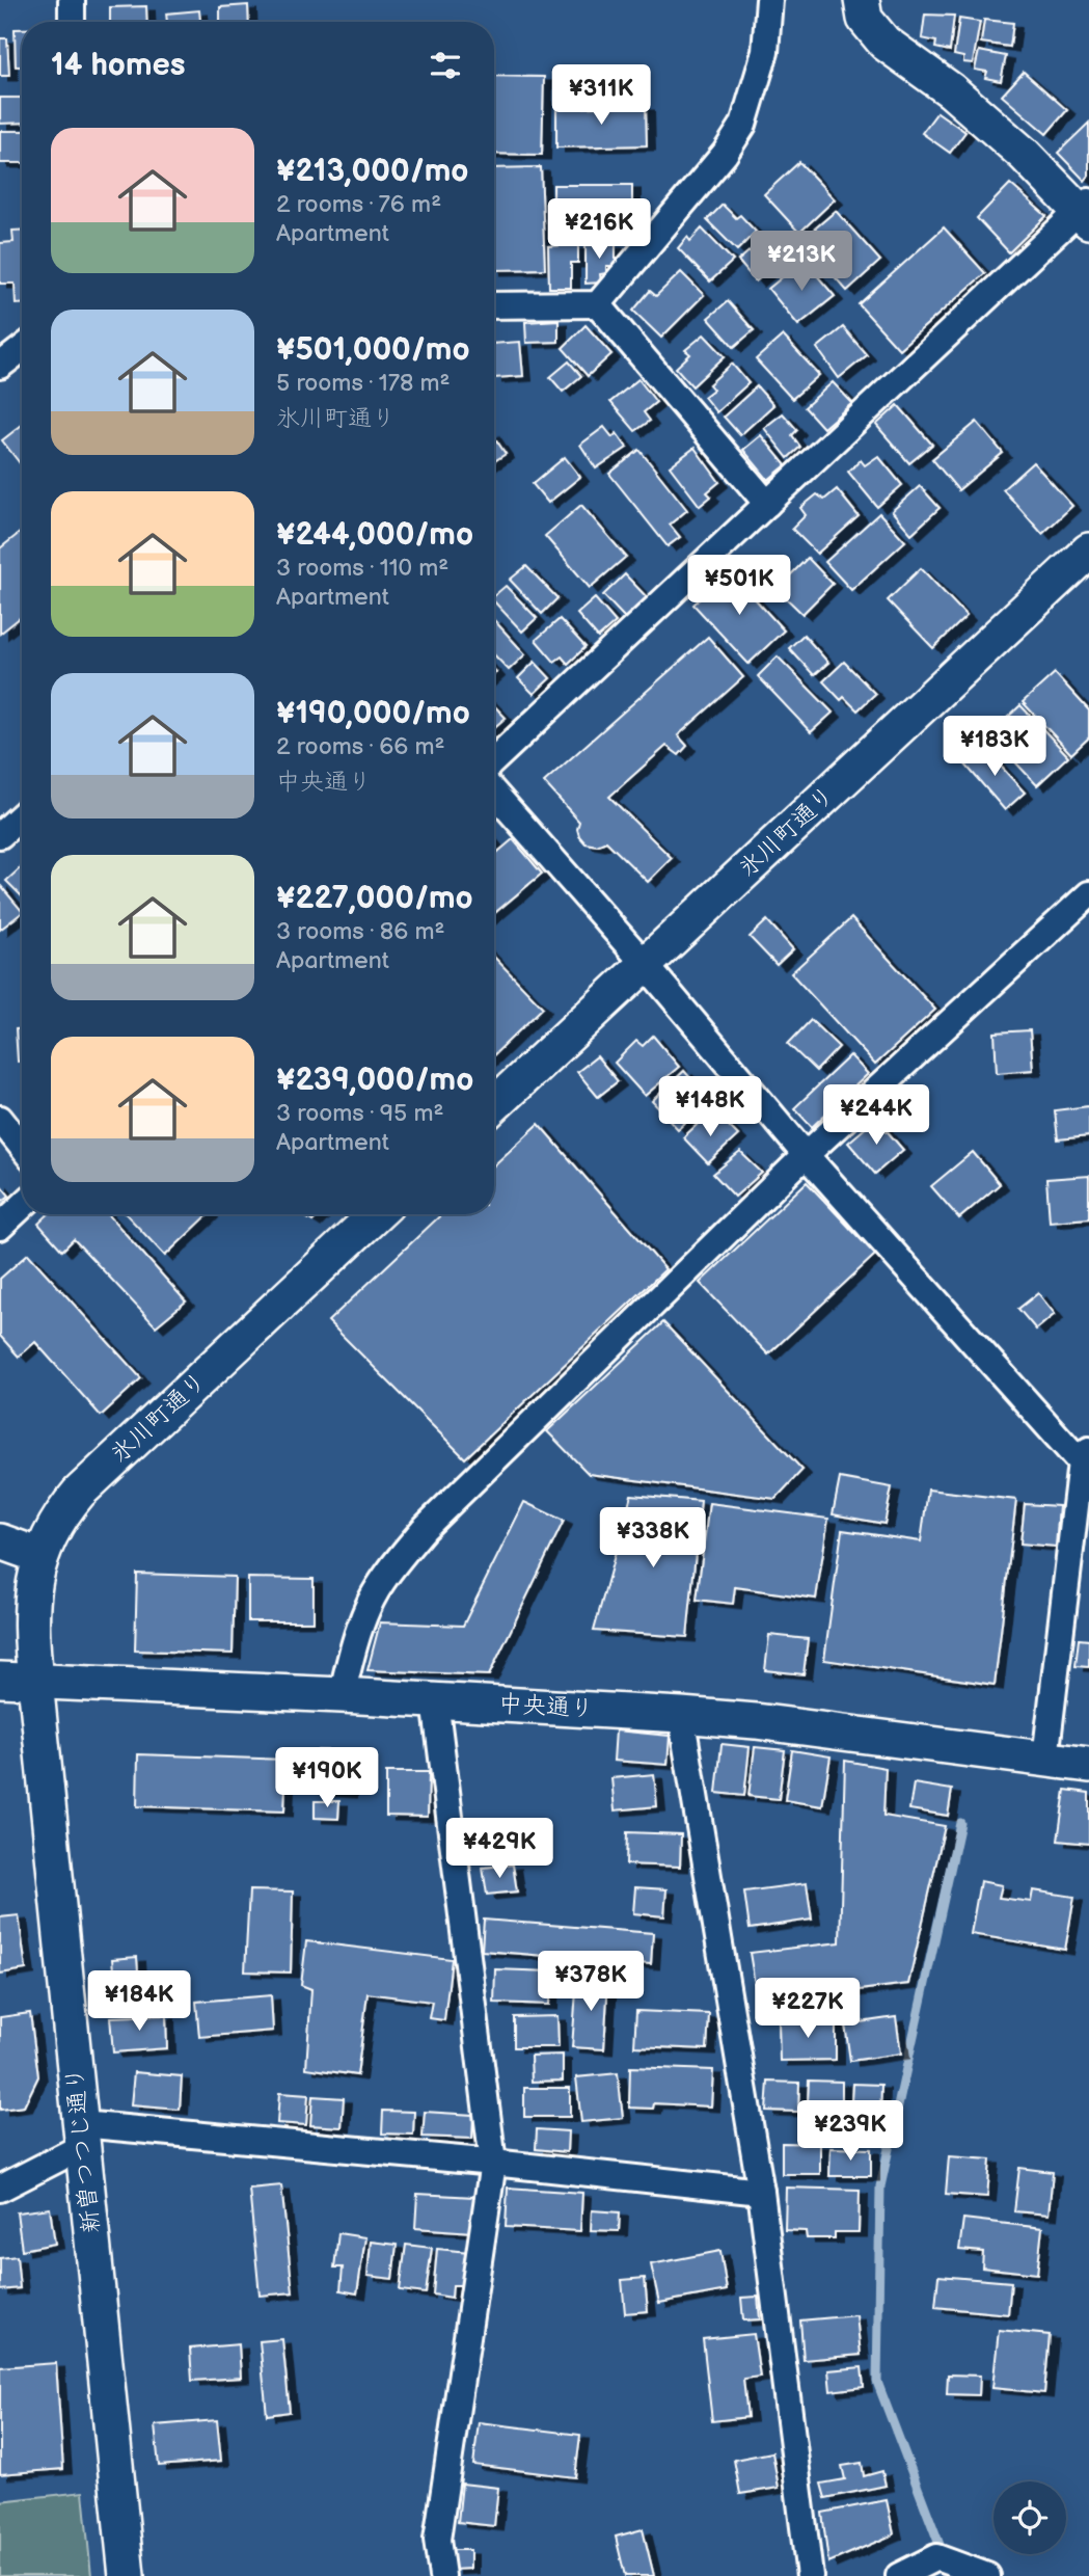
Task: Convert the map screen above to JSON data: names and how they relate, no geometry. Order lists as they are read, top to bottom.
{
  "streets": {
    "street": ["氷川町通り", "中央通り", "新曽つつじ通り"]
  },
  "crossings": [
    ["氷川町通り", "中央通り"],
    ["氷川町通り", "新曽つつじ通り"],
    ["中央通り", "新曽つつじ通り"]
  ],
  "page": {
    "heading": "14 homes",
    "price": [
      "¥311K",
      "¥216K",
      "¥213K",
      "¥501K",
      "¥183K",
      "¥148K",
      "¥244K",
      "¥338K",
      "¥190K",
      "¥429K",
      "¥378K",
      "¥184K",
      "¥227K",
      "¥239K"
    ],
    "list": [
      {
        "name": "¥213,000/mo",
        "note": "2 rooms · 76 m² · Apartment"
      },
      {
        "name": "¥501,000/mo",
        "note": "5 rooms · 178 m² · 氷川町通り"
      },
      {
        "name": "¥244,000/mo",
        "note": "3 rooms · 110 m² · Apartment"
      },
      {
        "name": "¥190,000/mo",
        "note": "2 rooms · 66 m² · 中央通り"
      },
      {
        "name": "¥227,000/mo",
        "note": "3 rooms · 86 m² · Apartment"
      },
      {
        "name": "¥239,000/mo",
        "note": "3 rooms · 95 m² · Apartment"
      }
    ]
  }
}
